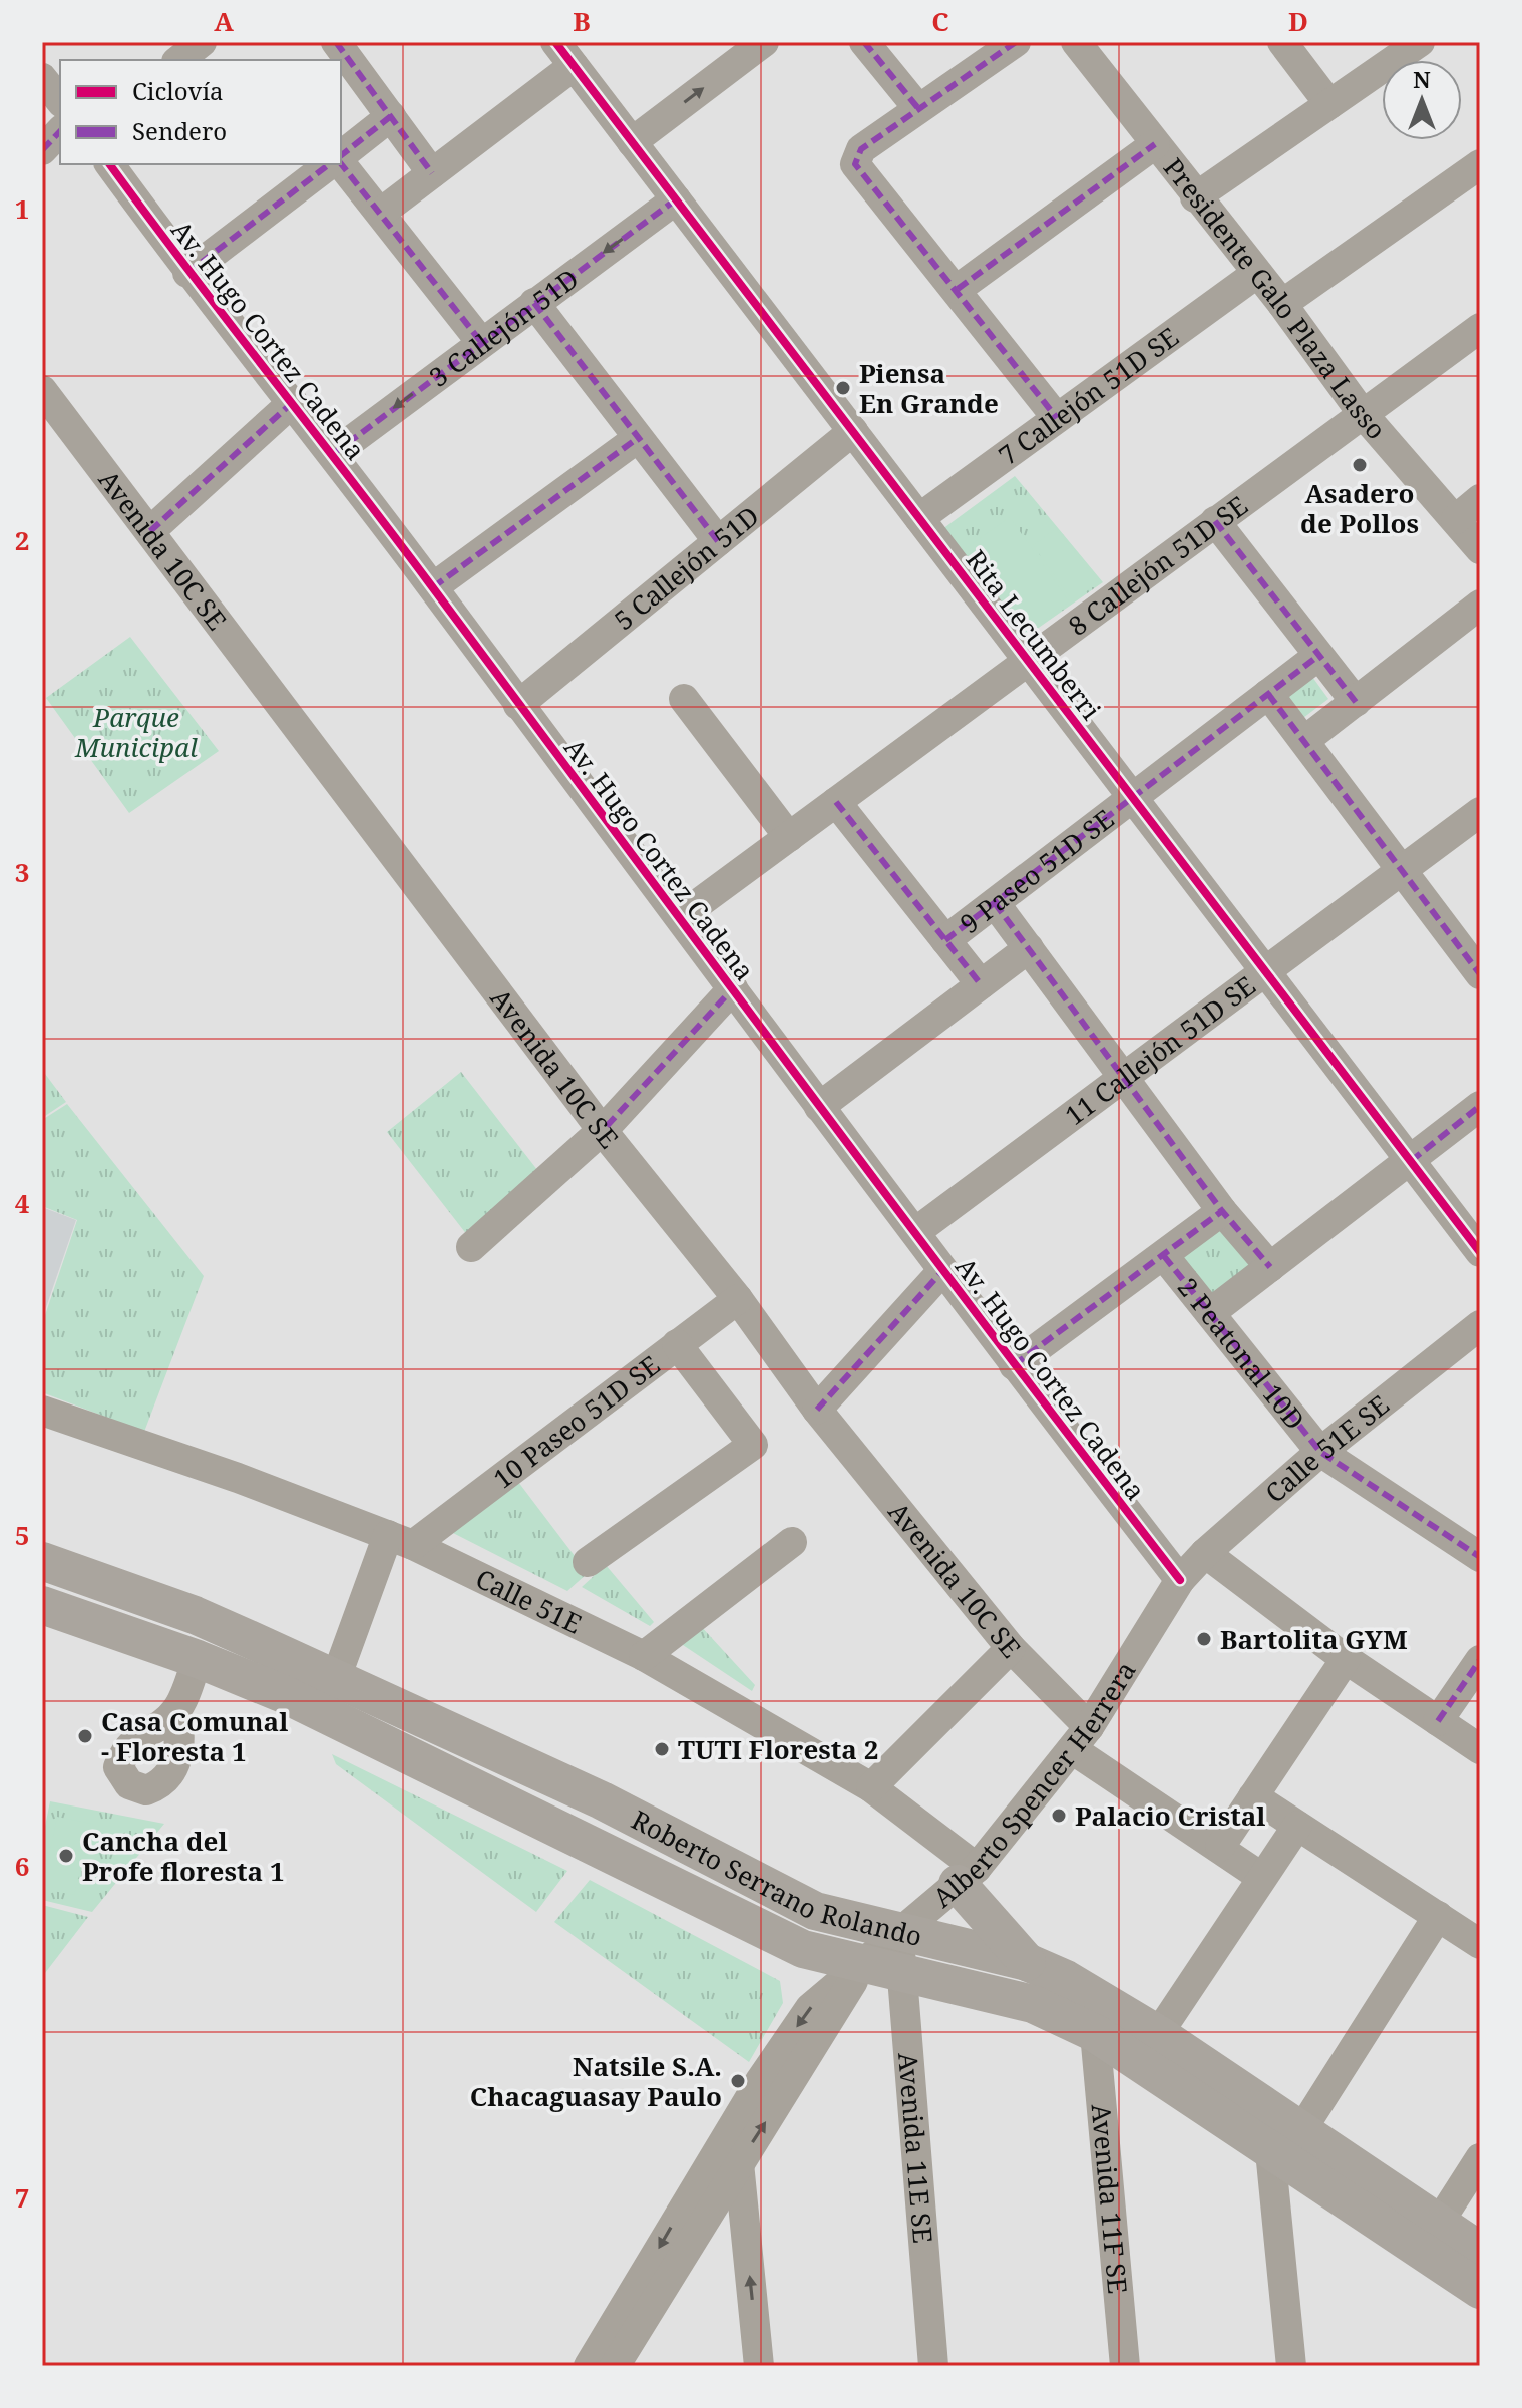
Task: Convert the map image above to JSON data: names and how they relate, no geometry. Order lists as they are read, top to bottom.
{
  "streets": {
    "main road": ["Roberto Serrano Rolando"],
    "street": [
      "Presidente Galo Plaza Lasso",
      "3 Callejón 51D",
      "Av. Hugo Cortez Cadena",
      "7 Callejón 51D SE",
      "Avenida 10C SE",
      "8 Callejón 51D SE",
      "5 Callejón 51D",
      "Rita Lecumberri",
      "9 Paseo 51D SE",
      "11 Callejón 51D SE",
      "2 Peatonal 10D",
      "10 Paseo 51D SE",
      "Calle 51E SE",
      "Calle 51E",
      "Alberto Spencer Herrera",
      "Avenida 11E SE",
      "Avenida 11F SE"
    ]
  },
  "crossings": [
    ["Presidente Galo Plaza Lasso", "7 Callejón 51D SE"],
    ["Presidente Galo Plaza Lasso", "8 Callejón 51D SE"],
    ["3 Callejón 51D", "Av. Hugo Cortez Cadena"],
    ["3 Callejón 51D", "Rita Lecumberri"],
    ["Av. Hugo Cortez Cadena", "8 Callejón 51D SE"],
    ["Av. Hugo Cortez Cadena", "5 Callejón 51D"],
    ["Av. Hugo Cortez Cadena", "11 Callejón 51D SE"],
    ["Av. Hugo Cortez Cadena", "Calle 51E SE"],
    ["Av. Hugo Cortez Cadena", "Alberto Spencer Herrera"],
    ["7 Callejón 51D SE", "Rita Lecumberri"],
    ["Avenida 10C SE", "10 Paseo 51D SE"],
    ["Avenida 10C SE", "Alberto Spencer Herrera"],
    ["8 Callejón 51D SE", "Rita Lecumberri"],
    ["5 Callejón 51D", "Rita Lecumberri"],
    ["Rita Lecumberri", "9 Paseo 51D SE"],
    ["Rita Lecumberri", "11 Callejón 51D SE"],
    ["2 Peatonal 10D", "Calle 51E SE"],
    ["10 Paseo 51D SE", "Calle 51E"],
    ["Calle 51E SE", "Alberto Spencer Herrera"],
    ["Calle 51E", "Alberto Spencer Herrera"],
    ["Alberto Spencer Herrera", "Roberto Serrano Rolando"],
    ["Alberto Spencer Herrera", "Avenida 11E SE"],
    ["Roberto Serrano Rolando", "Avenida 11E SE"],
    ["Roberto Serrano Rolando", "Avenida 11F SE"]
  ],
  "parks": ["Parque Municipal"],
  "places": [
    "Piensa En Grande",
    "Asadero de Pollos",
    "Bartolita GYM",
    "Casa Comunal - Floresta 1",
    "TUTI Floresta 2",
    "Palacio Cristal",
    "Cancha del Profe floresta 1",
    "Natsile S.A. Chacaguasay Paulo"
  ],
  "legend": ["Ciclovía", "Sendero"],
  "north": "top",
  "grid": {
    "columns": [
      "A",
      "B",
      "C",
      "D"
    ],
    "rows": [
      "1",
      "2",
      "3",
      "4",
      "5",
      "6",
      "7"
    ]
  }
}
